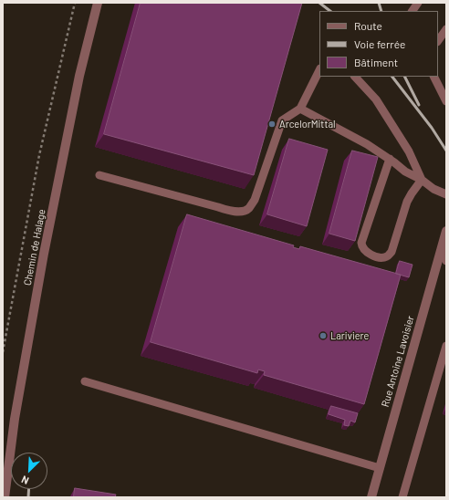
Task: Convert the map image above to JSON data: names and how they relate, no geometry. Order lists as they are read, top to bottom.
{
  "streets": {
    "street": ["Chemin de Halage", "Rue Antoine Lavoisier"]
  },
  "places": ["ArcelorMittal", "Lariviere"],
  "legend": ["Route", "Voie ferrée", "Bâtiment"],
  "north": "bottom left"
}
